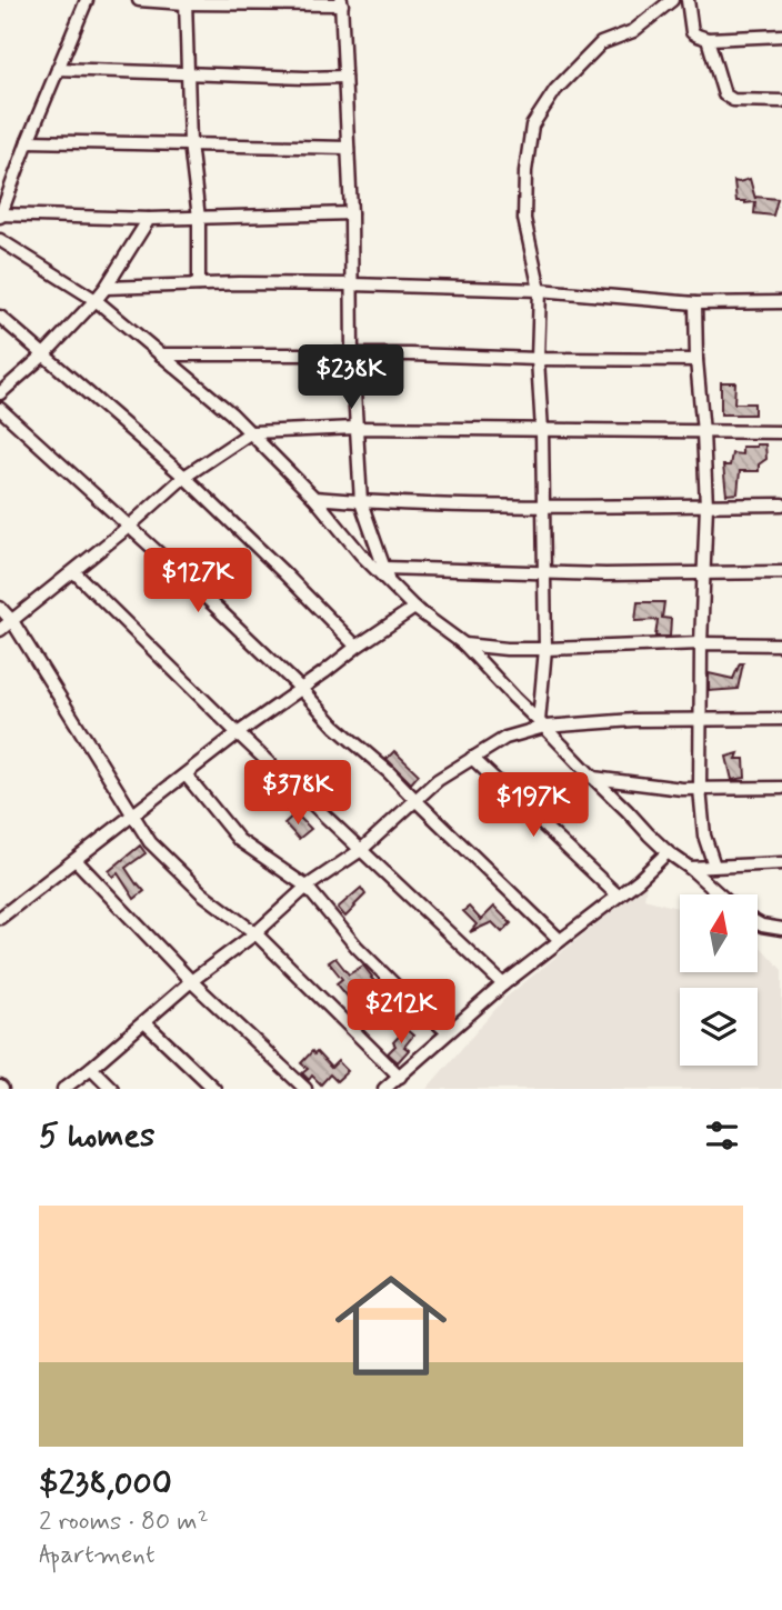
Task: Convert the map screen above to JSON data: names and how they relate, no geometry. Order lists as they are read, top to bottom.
{
  "north": "top",
  "page": {
    "price": [
      "$238K",
      "$127K",
      "$378K",
      "$197K",
      "$212K"
    ],
    "heading": "5 homes",
    "list": [
      {
        "name": "$238,000",
        "note": "2 rooms · 80 m² · Apartment"
      }
    ]
  }
}
